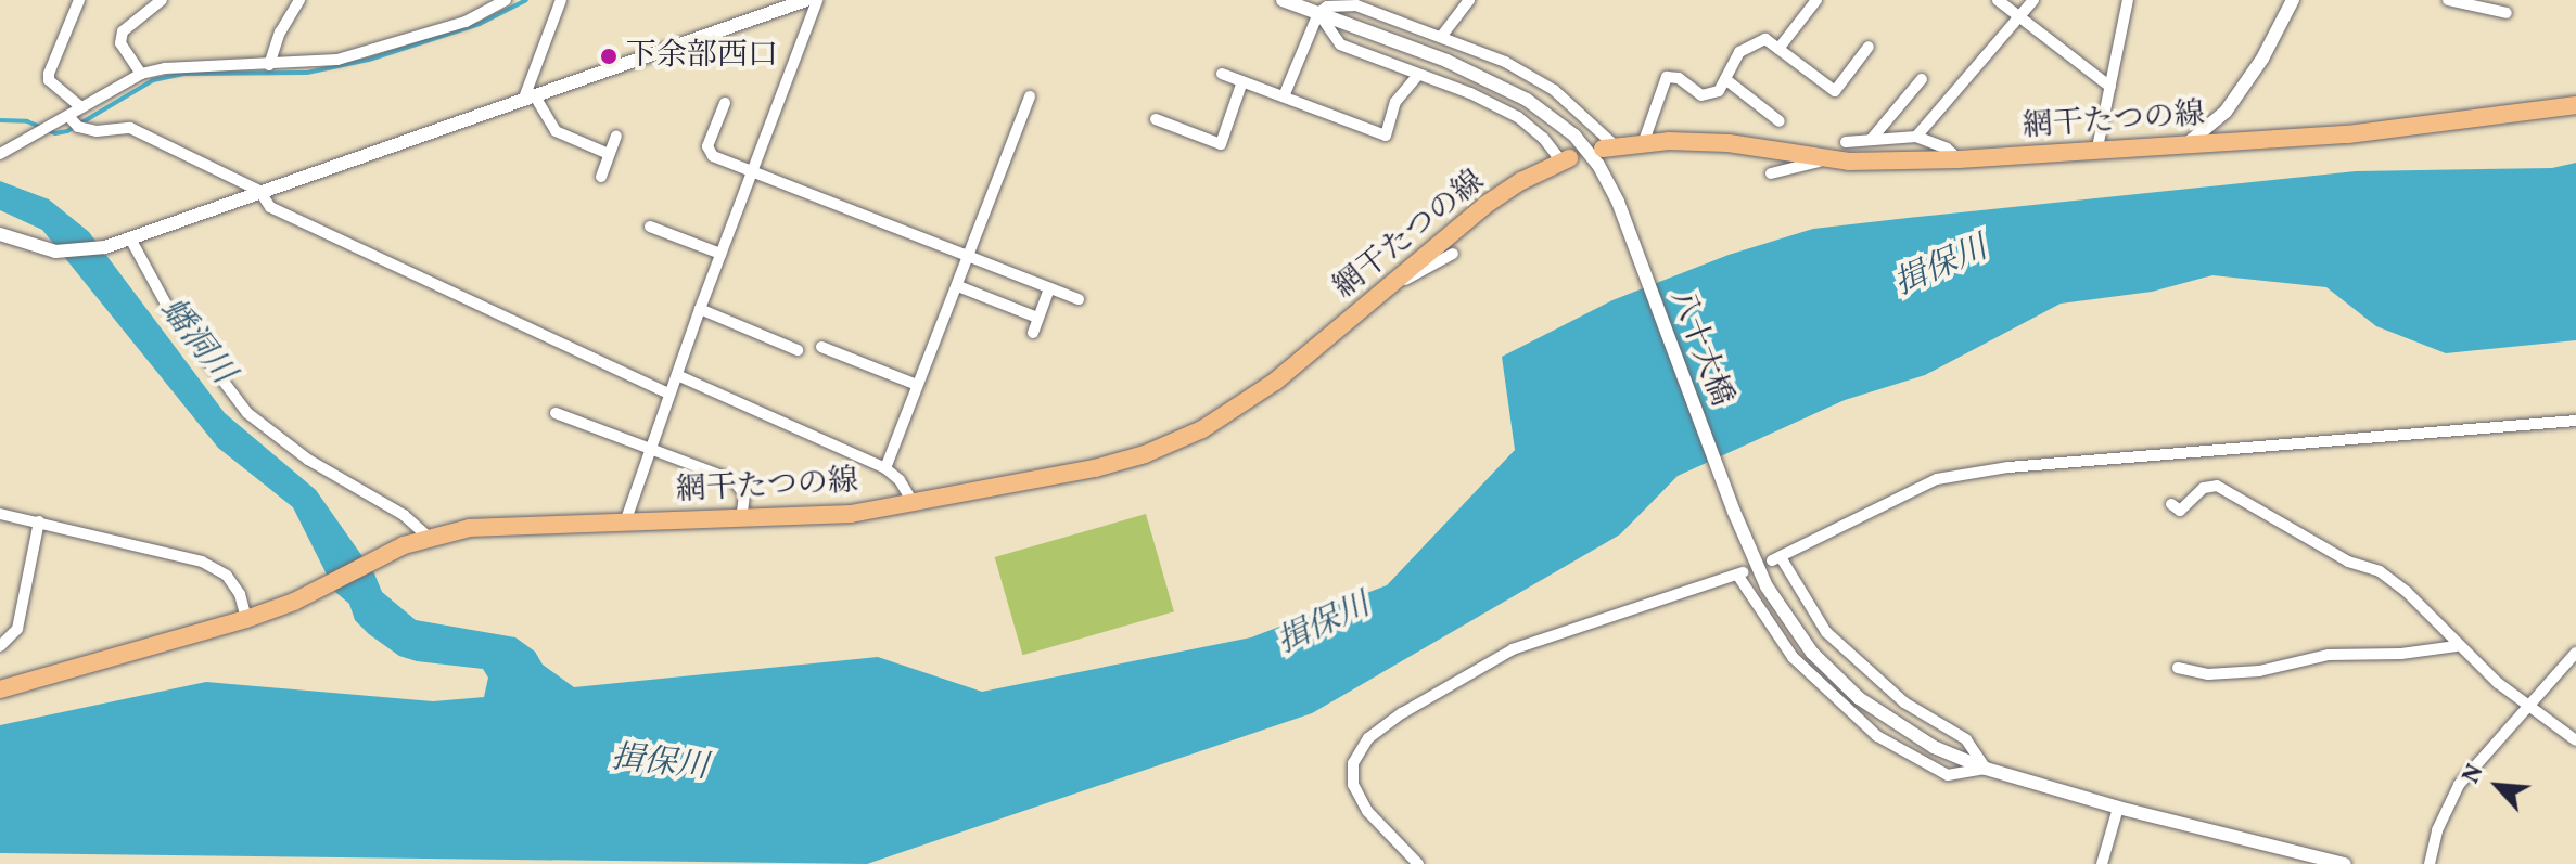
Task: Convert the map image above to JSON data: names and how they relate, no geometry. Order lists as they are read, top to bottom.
{
  "streets": {
    "main road": ["網干たつの線"],
    "street": ["八十大橋"]
  },
  "water": ["揖保川", "蟠洞川"],
  "places": ["下余部西口"],
  "north": "top left"
}
